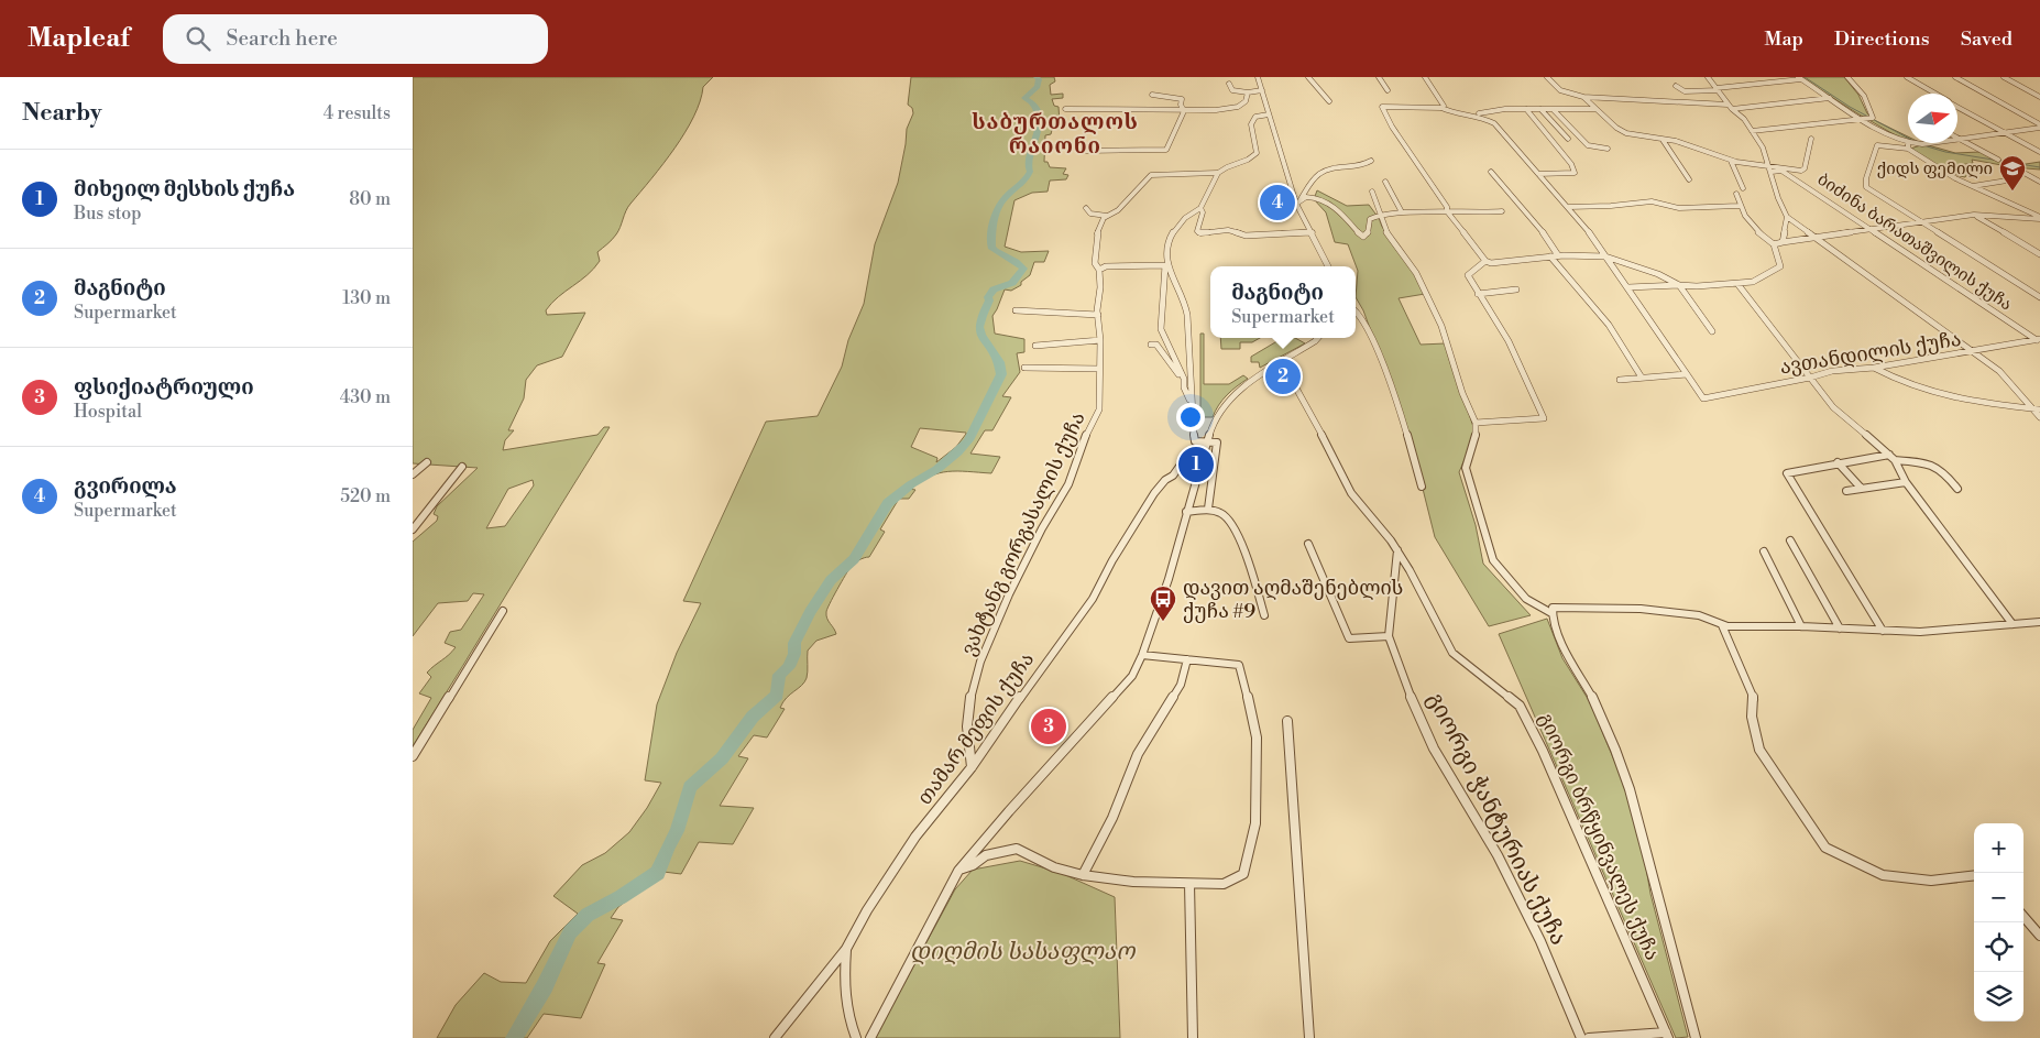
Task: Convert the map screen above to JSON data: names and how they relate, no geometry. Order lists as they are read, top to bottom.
{
  "streets": {
    "street": [
      "ბიძინა ბარათაშვილის ქუჩა",
      "ავთანდილის ქუჩა",
      "ვახტანგ გორგასალის ქუჩა",
      "თამარ მეფის ქუჩა",
      "გიორგი ჭანტურიას ქუჩა",
      "გიორგი ბრწყინვალეს ქუჩა"
    ]
  },
  "crossings": [
    ["ბიძინა ბარათაშვილის ქუჩა", "ავთანდილის ქუჩა"],
    ["ვახტანგ გორგასალის ქუჩა", "თამარ მეფის ქუჩა"],
    ["გიორგი ჭანტურიას ქუჩა", "გიორგი ბრწყინვალეს ქუჩა"]
  ],
  "districts": ["საბურთალოს რაიონი"],
  "parks": ["დიღმის სასაფლაო"],
  "places": {
    "school or university": ["ქიდს ფემილი"],
    "bus stop": ["დავით აღმაშენებლის ქუჩა #9"]
  },
  "north": "right",
  "page": {
    "header": "Mapleaf",
    "search": "Search here",
    "nav": ["Map", "Directions", "Saved"],
    "heading": ["Nearby", "4 results"],
    "list": [
      {
        "mark": "1",
        "name": "მიხეილ მესხის ქუჩა",
        "note": "Bus stop",
        "value": "80 m"
      },
      {
        "mark": "2",
        "name": "მაგნიტი",
        "note": "Supermarket",
        "value": "130 m"
      },
      {
        "mark": "3",
        "name": "ფსიქიატრიული",
        "note": "Hospital",
        "value": "430 m"
      },
      {
        "mark": "4",
        "name": "გვირილა",
        "note": "Supermarket",
        "value": "520 m"
      }
    ],
    "pins": [
      "4",
      "2",
      "1",
      "3"
    ],
    "popup": ["მაგნიტი", "Supermarket"],
    "map_buttons": ["+", "−"]
  }
}
